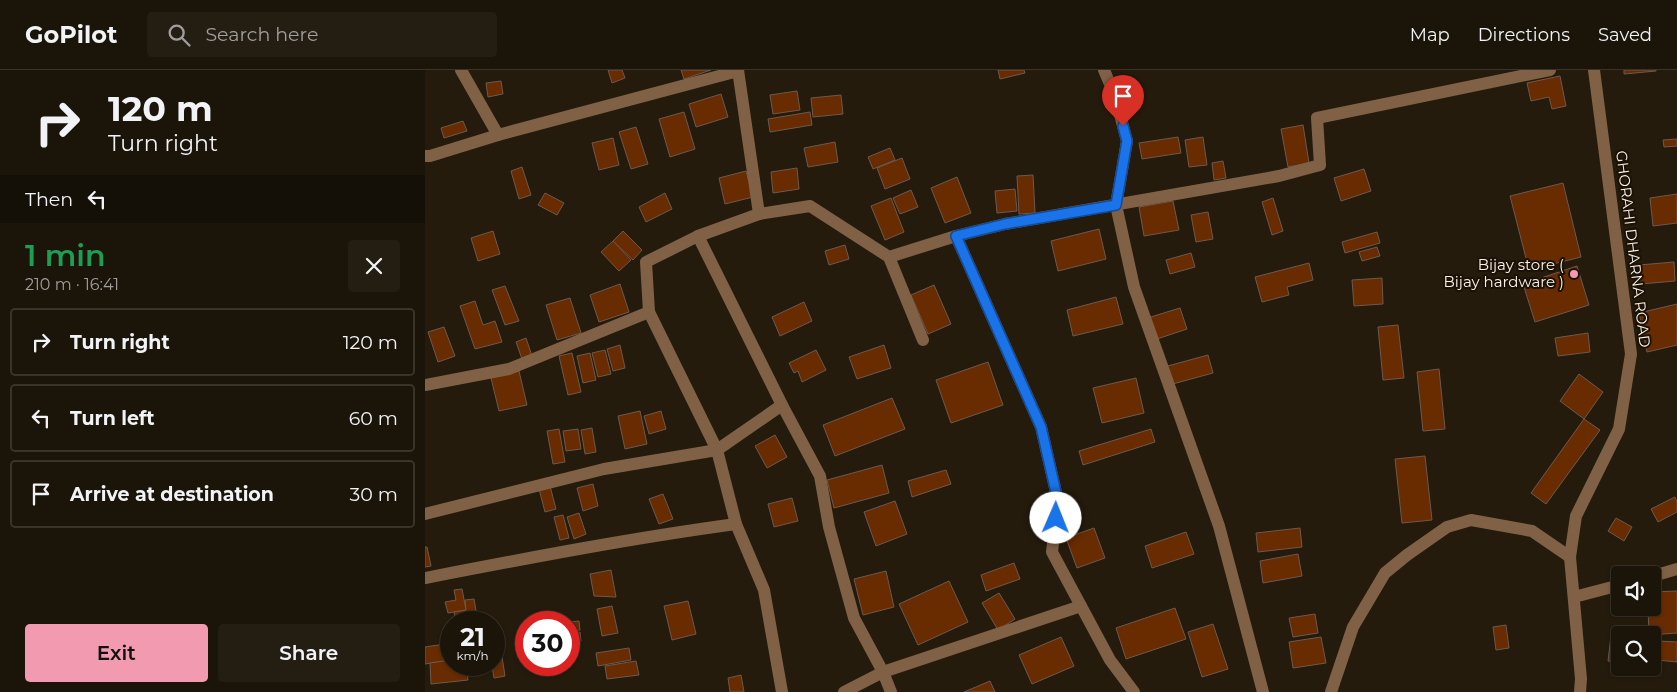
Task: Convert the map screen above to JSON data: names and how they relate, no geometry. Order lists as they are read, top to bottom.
{
  "streets": {
    "street": ["GHORAHI DHARNA ROAD"]
  },
  "places": ["Bijay store ( Bijay hardware )"],
  "page": {
    "header": "GoPilot",
    "search": "Search here",
    "nav": ["Map", "Directions", "Saved"],
    "turn": ["120 m", "Turn right"],
    "then": "Then",
    "heading": ["1 min", "210 m · 16:41"],
    "list": [
      {
        "name": "Turn right",
        "value": "120 m"
      },
      {
        "name": "Turn left",
        "value": "60 m"
      },
      {
        "name": "Arrive at destination",
        "value": "30 m"
      }
    ],
    "speed": "21 km/h",
    "limit": "30",
    "buttons": ["Exit", "Share"]
  }
}
